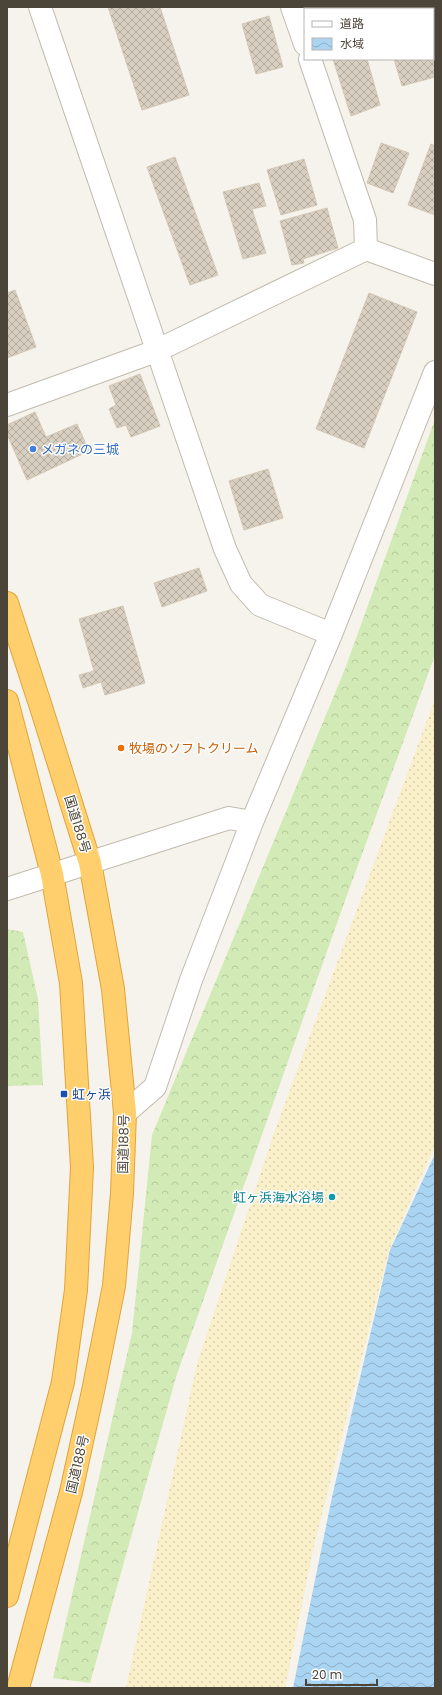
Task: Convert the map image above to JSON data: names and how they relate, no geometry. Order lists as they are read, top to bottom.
{
  "streets": {
    "highway": ["国道188号"]
  },
  "places": {
    "other": ["メガネの三城", "牧場のソフトクリーム", "虹ヶ浜海水浴場"],
    "transit": ["虹ヶ浜"]
  },
  "legend": ["道路", "水域"],
  "scale_bar": "20 m"
}
